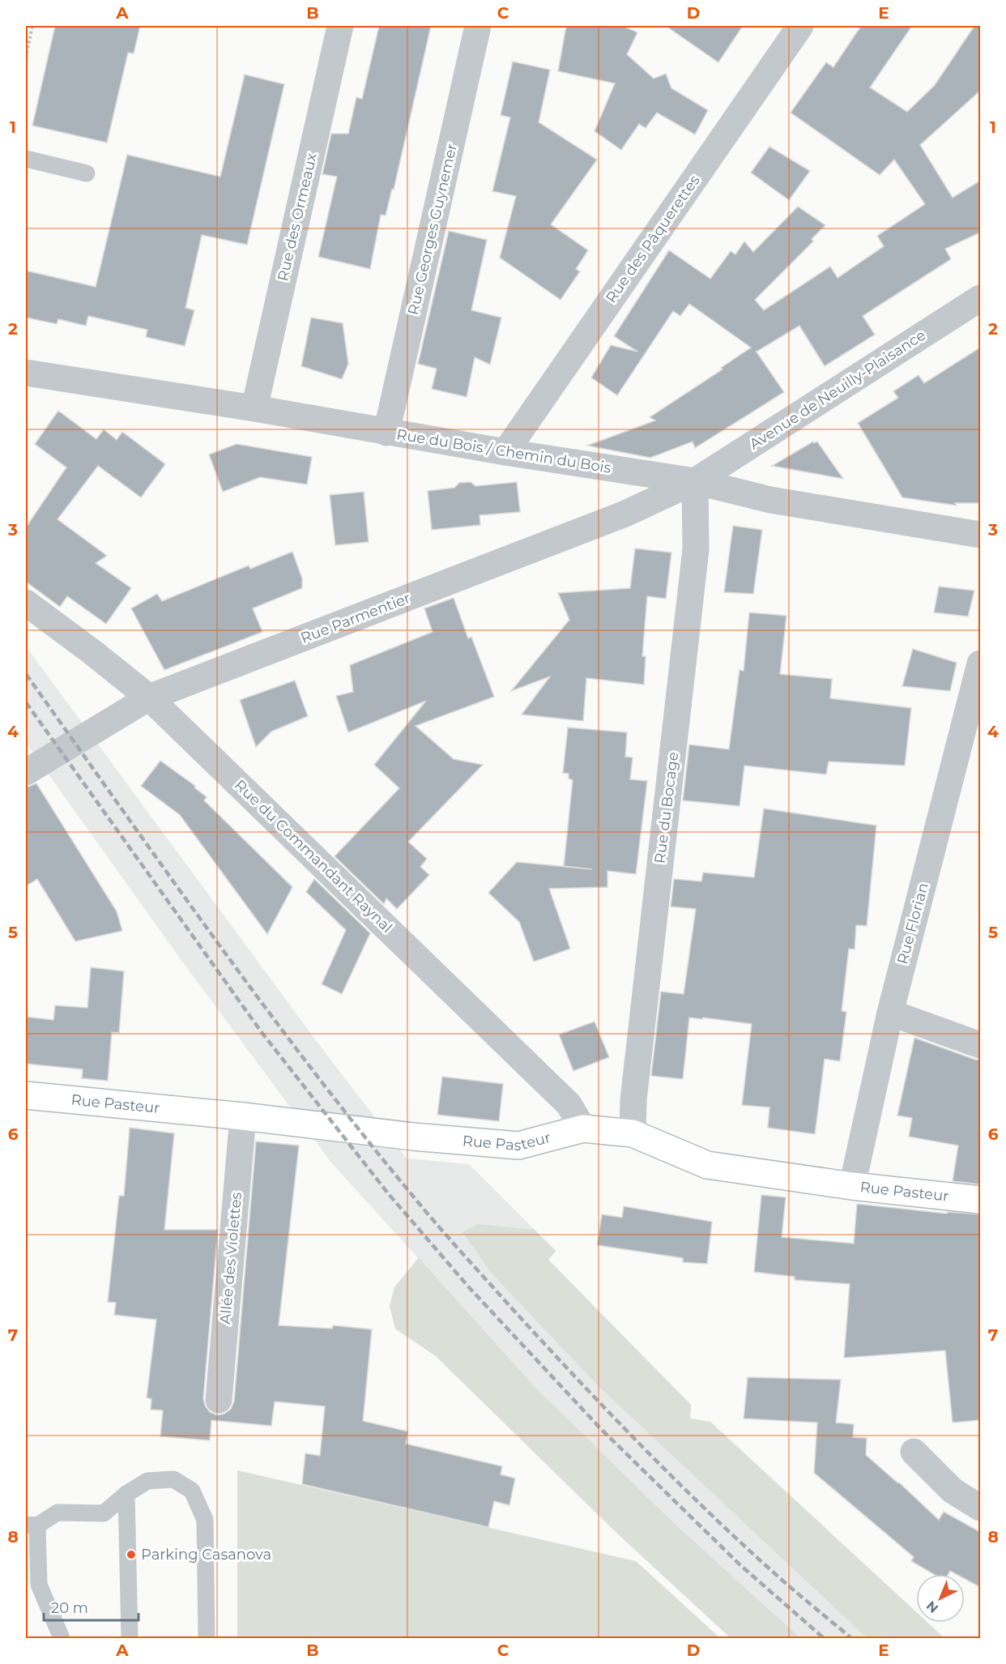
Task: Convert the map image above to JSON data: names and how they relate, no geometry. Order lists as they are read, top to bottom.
{
  "streets": {
    "street": [
      "Rue des Ormeaux",
      "Rue Georges Guynemer",
      "Rue des Pâquerettes",
      "Avenue de Neuilly-Plaisance",
      "Rue du Bois / Chemin du Bois",
      "Rue Parmentier",
      "Rue du Bocage",
      "Rue du Commandant Raynal",
      "Rue Florian",
      "Rue Pasteur",
      "Allée des Violettes"
    ]
  },
  "crossings": [
    ["Rue des Ormeaux", "Rue du Bois / Chemin du Bois"],
    ["Rue Georges Guynemer", "Rue du Bois / Chemin du Bois"],
    ["Rue des Pâquerettes", "Rue du Bois / Chemin du Bois"],
    ["Avenue de Neuilly-Plaisance", "Rue du Bois / Chemin du Bois"],
    ["Avenue de Neuilly-Plaisance", "Rue Parmentier"],
    ["Avenue de Neuilly-Plaisance", "Rue du Bocage"],
    ["Rue du Bois / Chemin du Bois", "Rue Parmentier"],
    ["Rue du Bois / Chemin du Bois", "Rue du Bocage"],
    ["Rue Parmentier", "Rue du Bocage"],
    ["Rue Parmentier", "Rue du Commandant Raynal"],
    ["Rue du Bocage", "Rue Pasteur"],
    ["Rue du Commandant Raynal", "Rue Pasteur"],
    ["Rue Florian", "Rue Pasteur"],
    ["Rue Pasteur", "Allée des Violettes"]
  ],
  "places": ["Parking Casanova"],
  "scale_bar": "20 m",
  "north": "bottom left",
  "grid": {
    "columns": [
      "A",
      "B",
      "C",
      "D",
      "E"
    ],
    "rows": [
      "1",
      "2",
      "3",
      "4",
      "5",
      "6",
      "7",
      "8"
    ]
  }
}
